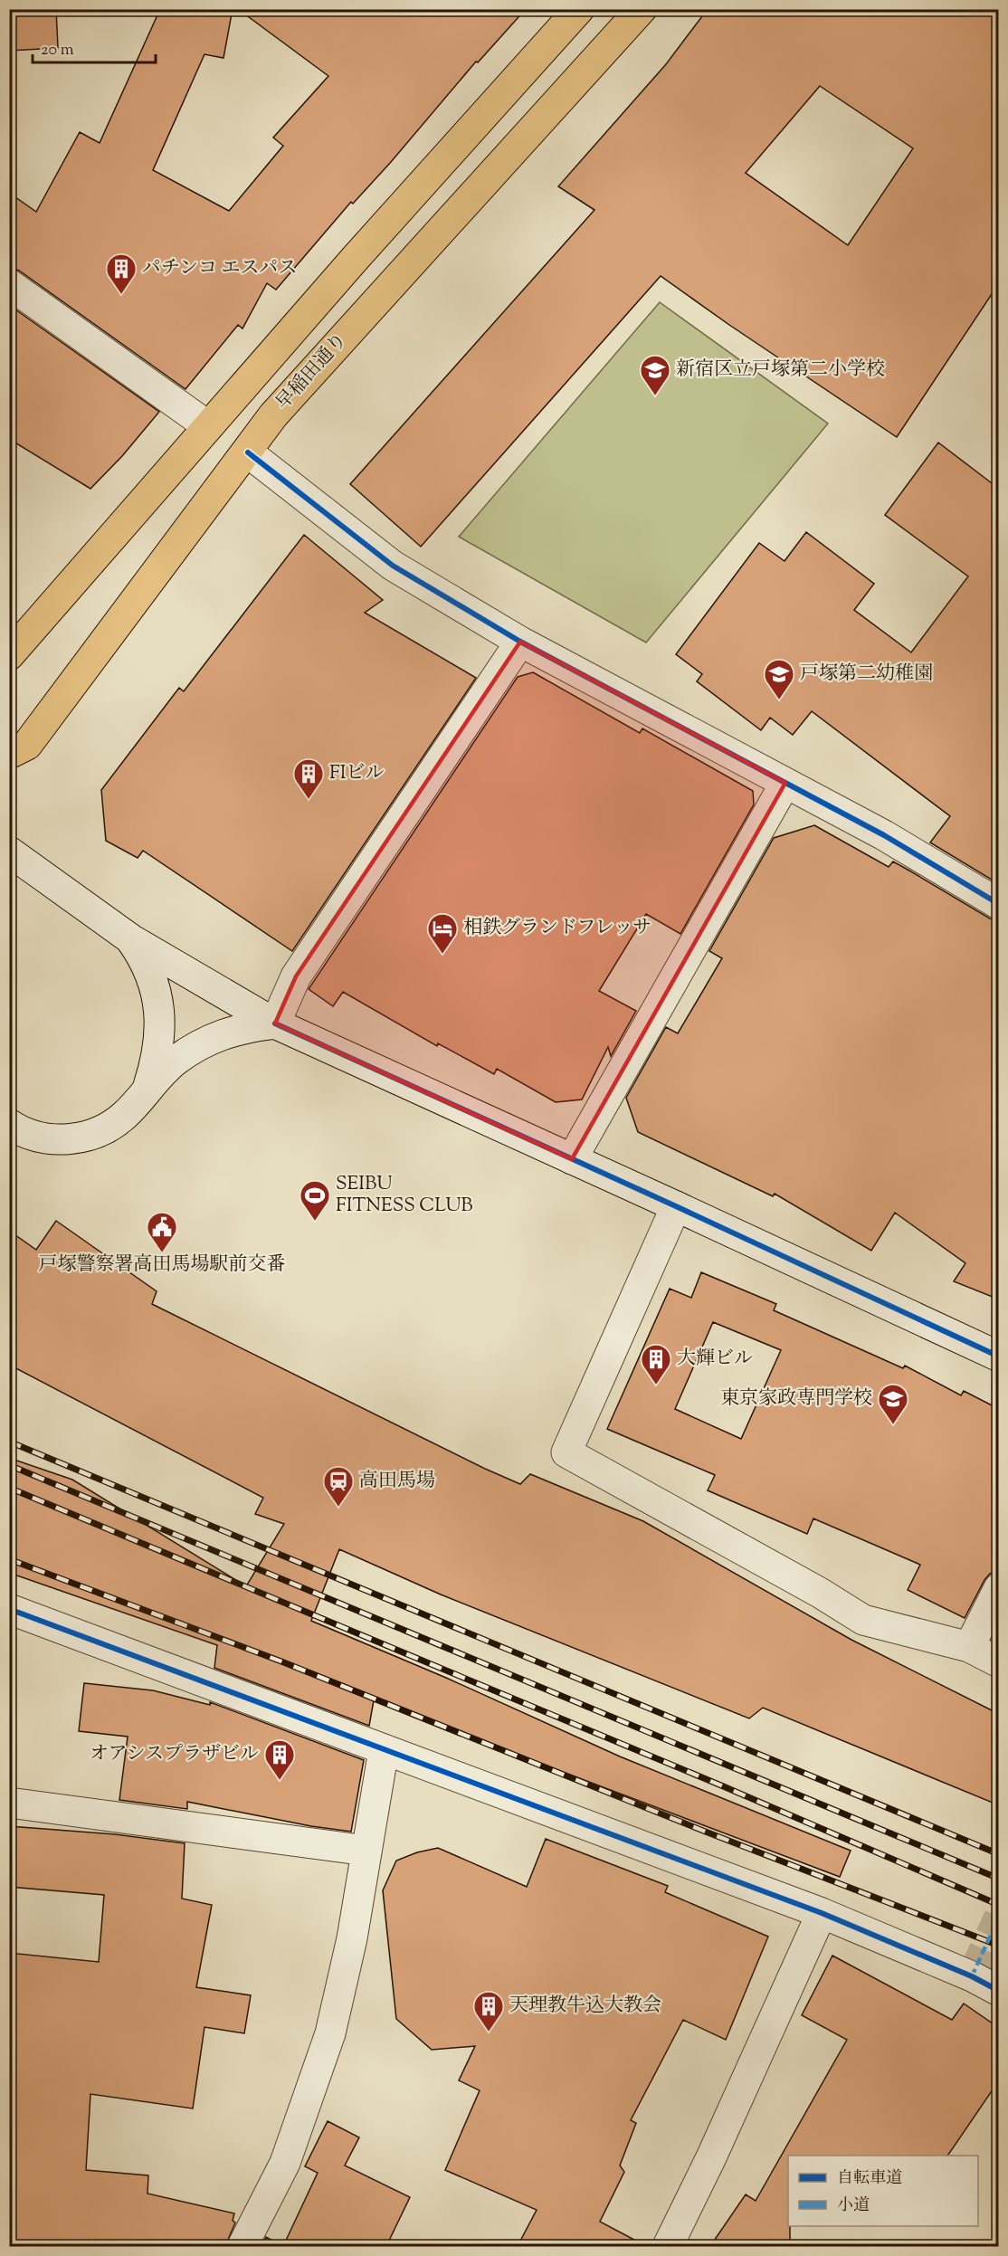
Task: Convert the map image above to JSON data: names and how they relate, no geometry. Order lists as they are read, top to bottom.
{
  "streets": {
    "main road": ["早稲田通り"]
  },
  "places": {
    "building": [
      "パチンコ エスパス",
      "FIビル",
      "大輝ビル",
      "オアシスプラザビル",
      "天理教牛込大教会"
    ],
    "school or university": ["新宿区立戸塚第二小学校", "戸塚第二幼稚園", "東京家政専門学校"],
    "hotel": ["相鉄グランドフレッサ"],
    "sports": ["SEIBU FITNESS CLUB"],
    "public building": ["戸塚警察署高田馬場駅前交番"],
    "station": ["高田馬場"]
  },
  "legend": ["自転車道", "小道"],
  "scale_bar": "20 m"
}
